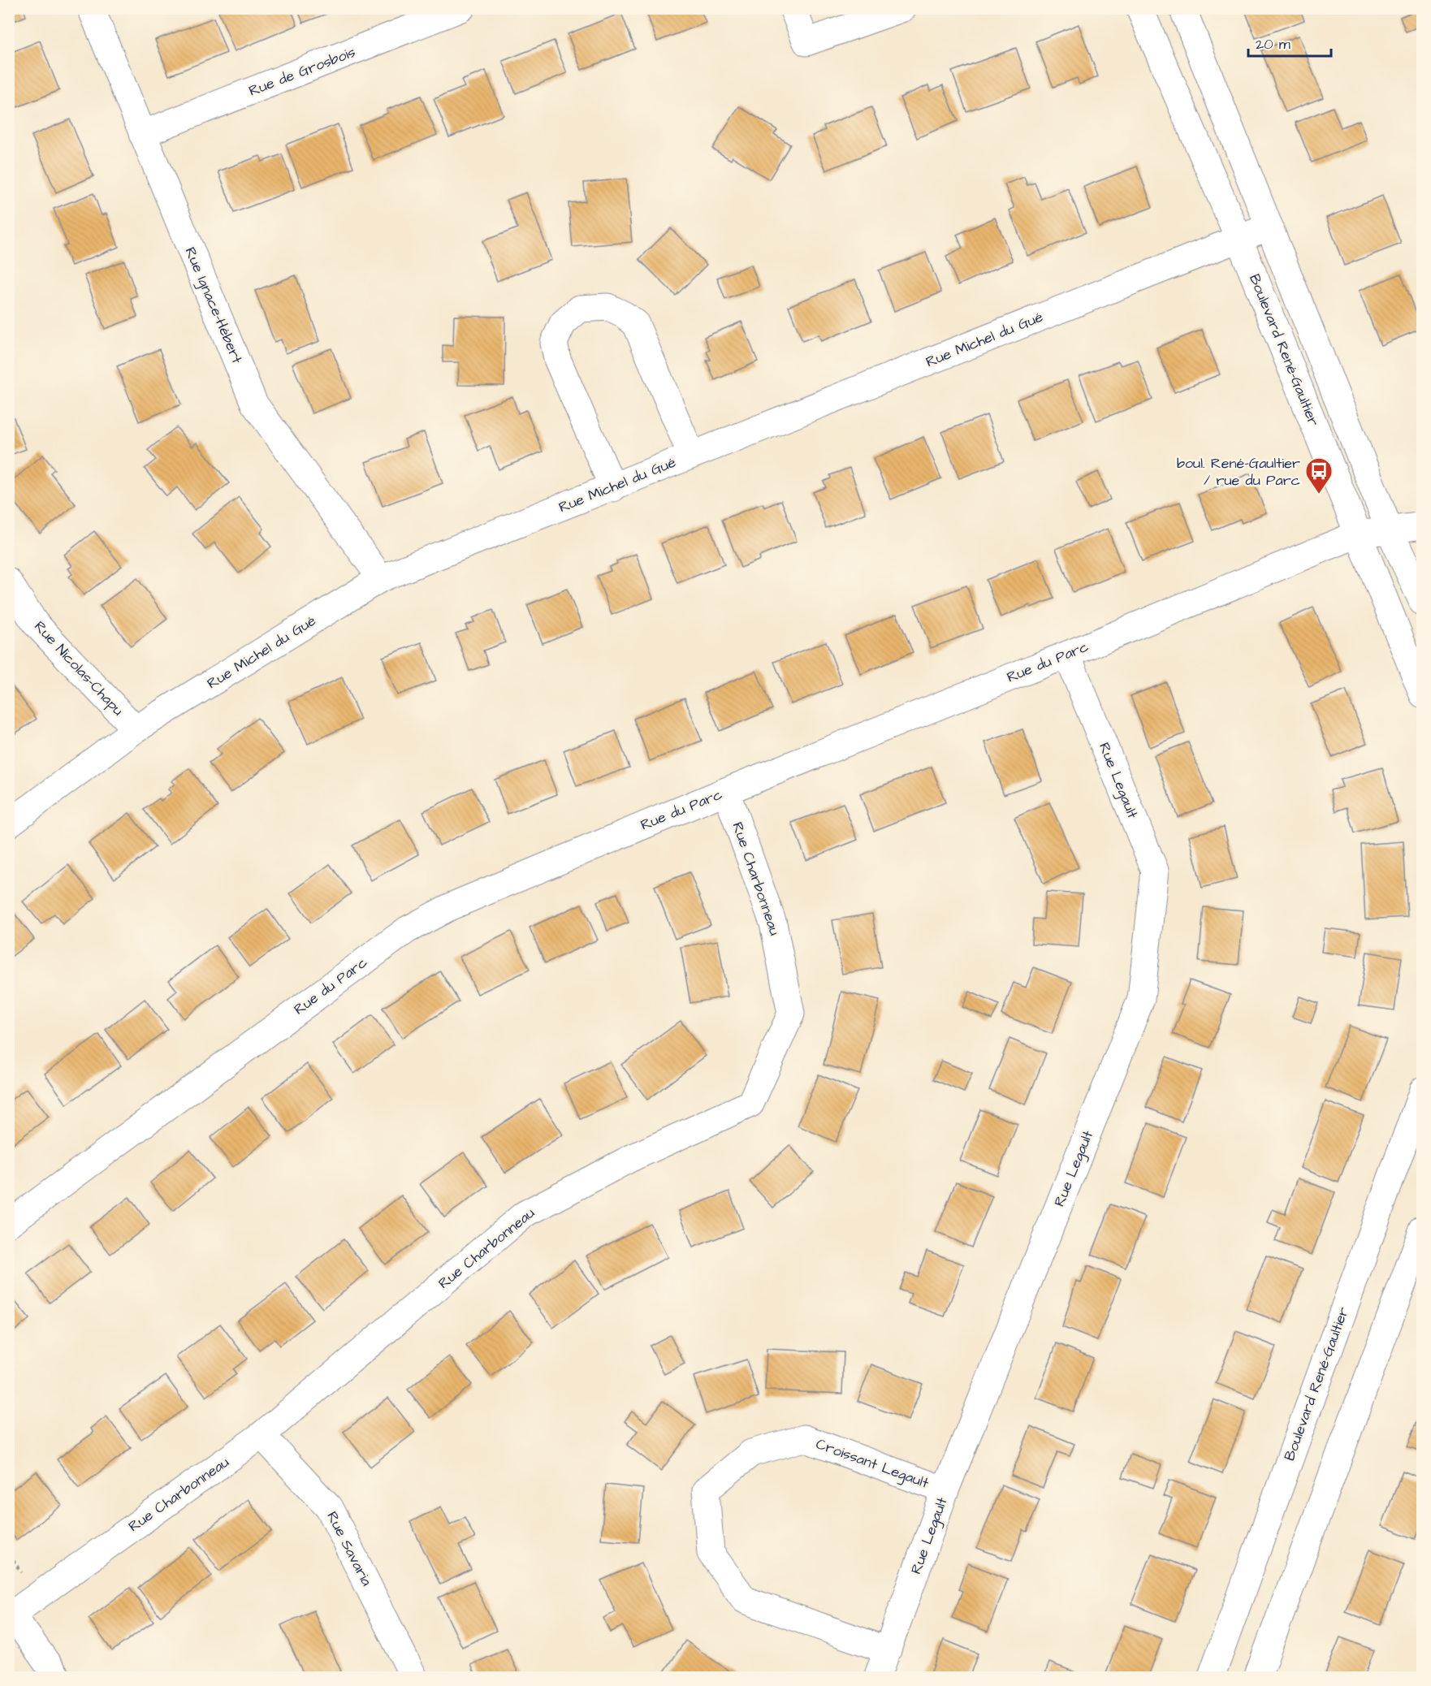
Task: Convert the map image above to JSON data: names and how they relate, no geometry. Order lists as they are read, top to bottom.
{
  "streets": {
    "street": [
      "Rue de Grosbois",
      "Rue Ignace-Hébert",
      "Rue Michel du Gué",
      "Boulevard René-Gaultier",
      "Rue du Parc",
      "Rue Nicolas-Chapu",
      "Rue Legault",
      "Rue Charbonneau",
      "Croissant Legault",
      "Rue Savaria"
    ]
  },
  "crossings": [
    ["Rue de Grosbois", "Rue Ignace-Hébert"],
    ["Rue Ignace-Hébert", "Rue Michel du Gué"],
    ["Rue Michel du Gué", "Boulevard René-Gaultier"],
    ["Rue Michel du Gué", "Rue Nicolas-Chapu"],
    ["Boulevard René-Gaultier", "Rue du Parc"],
    ["Rue du Parc", "Rue Legault"],
    ["Rue du Parc", "Rue Charbonneau"],
    ["Rue Legault", "Croissant Legault"],
    ["Rue Charbonneau", "Rue Savaria"]
  ],
  "places": {
    "bus stop": ["boul. René-Gaultier / rue du Parc"]
  },
  "scale_bar": "20 m"
}
